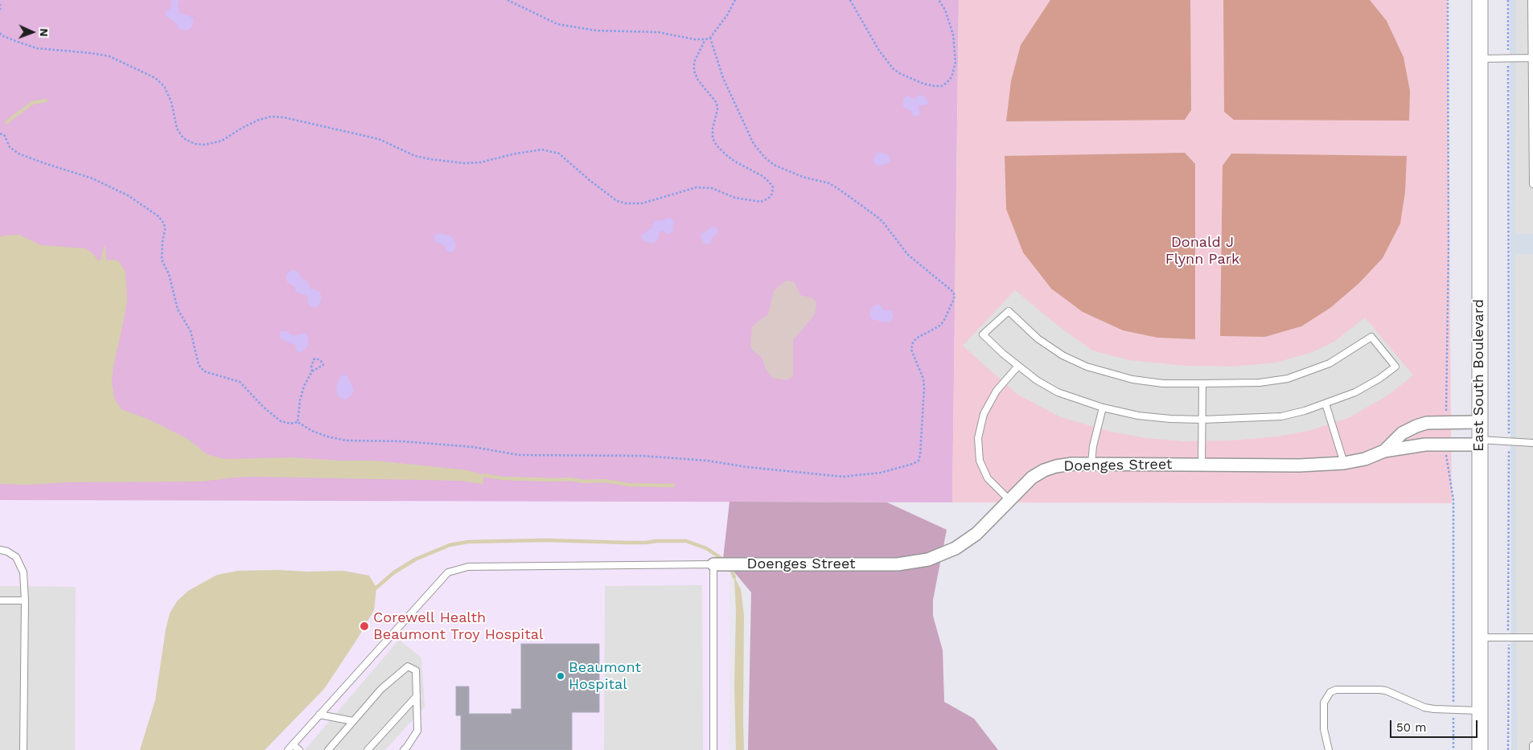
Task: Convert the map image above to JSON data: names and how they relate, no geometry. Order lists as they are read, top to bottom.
{
  "streets": {
    "street": ["East South Boulevard", "Doenges Street"]
  },
  "crossings": [
    ["East South Boulevard", "Doenges Street"]
  ],
  "parks": ["Donald J Flynn Park"],
  "places": ["Corewell Health Beaumont Troy Hospital", "Beaumont Hospital"],
  "scale_bar": "50 m",
  "north": "right"
}
